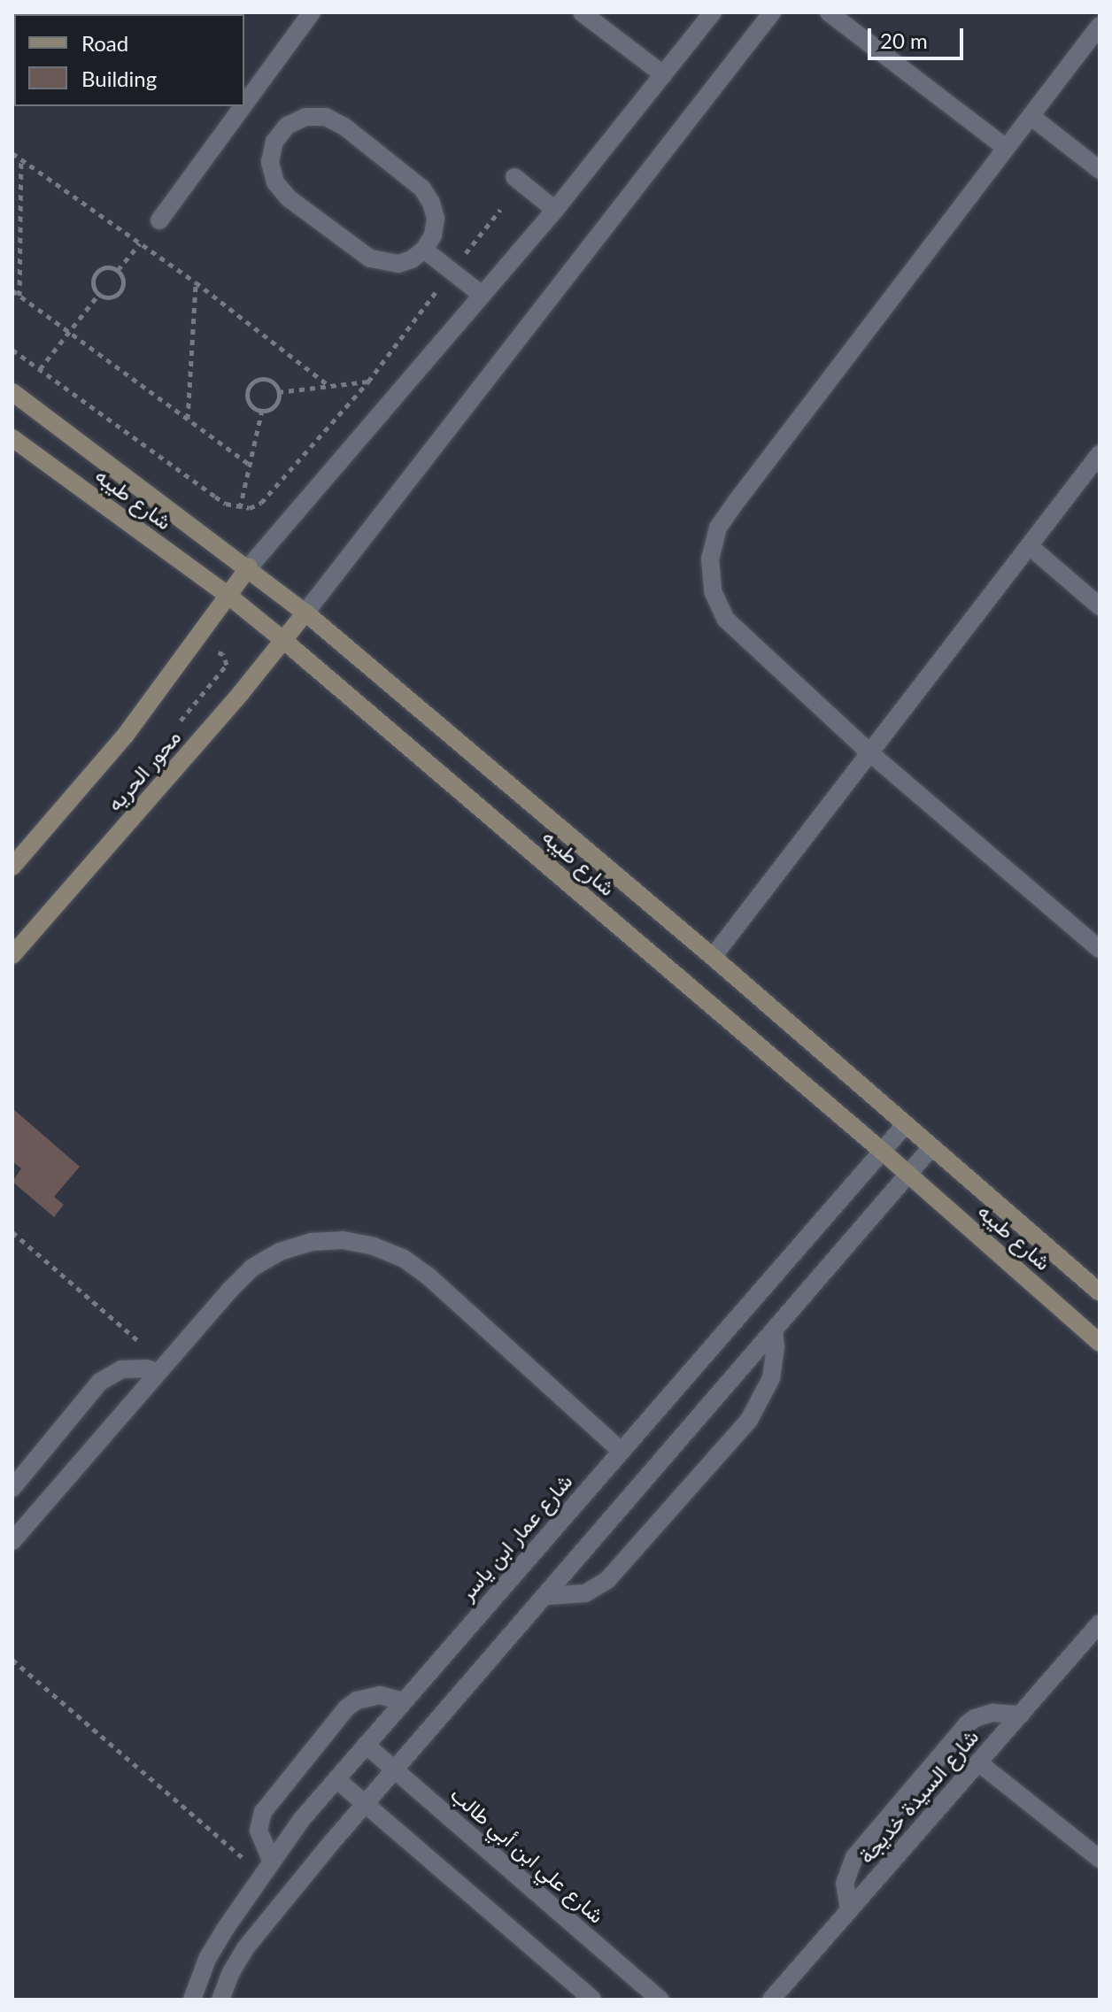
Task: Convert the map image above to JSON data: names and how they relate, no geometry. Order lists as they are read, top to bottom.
{
  "streets": {
    "main road": ["شارع طيبه", "محور الحريه"],
    "street": ["شارع عمار ابن ياسر", "شارع السيدة خديجة", "شارع علي ابن أبي طالب"]
  },
  "crossings": [
    ["شارع طيبه", "محور الحريه"],
    ["شارع طيبه", "شارع عمار ابن ياسر"],
    ["شارع عمار ابن ياسر", "شارع علي ابن أبي طالب"]
  ],
  "legend": ["Road", "Building"],
  "scale_bar": "20 m"
}
